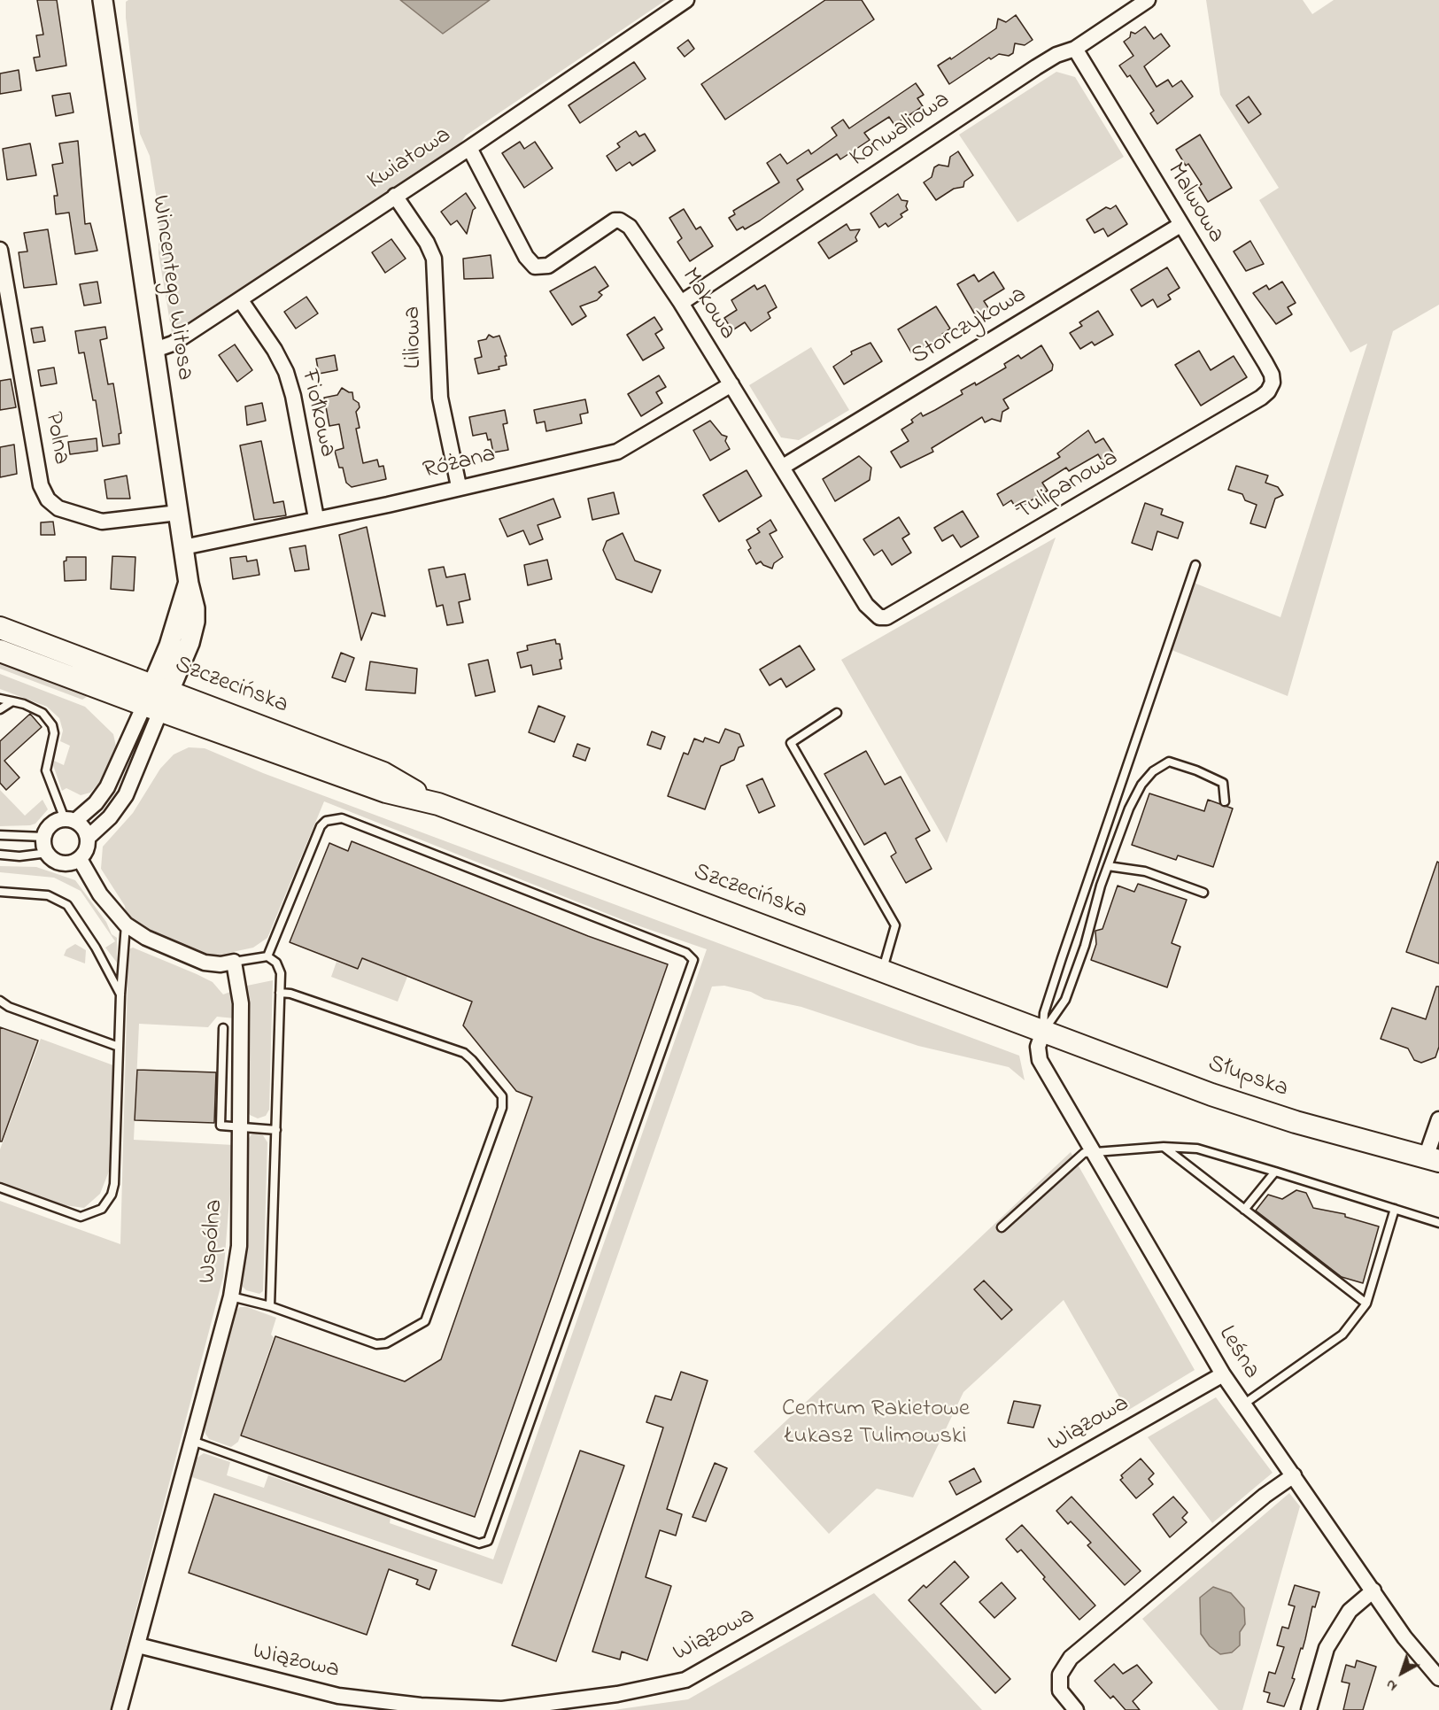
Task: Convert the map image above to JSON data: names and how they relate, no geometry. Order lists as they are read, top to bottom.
{
  "streets": {
    "main road": ["Szczecińska", "Słupska"],
    "street": [
      "Konwaliowa",
      "Kwiatowa",
      "Malwowa",
      "Wincentego Witosa",
      "Makowa",
      "Storczykowa",
      "Liliowa",
      "Fiołkowa",
      "Polna",
      "Różana",
      "Tulipanowa",
      "Wspólna",
      "Leśna",
      "Wiązowa"
    ]
  },
  "crossings": [
    ["Konwaliowa", "Malwowa"],
    ["Konwaliowa", "Makowa"],
    ["Kwiatowa", "Wincentego Witosa"],
    ["Kwiatowa", "Makowa"],
    ["Kwiatowa", "Liliowa"],
    ["Kwiatowa", "Fiołkowa"],
    ["Malwowa", "Storczykowa"],
    ["Malwowa", "Tulipanowa"],
    ["Wincentego Witosa", "Polna"],
    ["Wincentego Witosa", "Różana"],
    ["Wincentego Witosa", "Szczecińska"],
    ["Makowa", "Storczykowa"],
    ["Makowa", "Różana"],
    ["Makowa", "Tulipanowa"],
    ["Liliowa", "Różana"],
    ["Fiołkowa", "Różana"],
    ["Szczecińska", "Słupska"],
    ["Szczecińska", "Leśna"],
    ["Słupska", "Leśna"],
    ["Wspólna", "Wiązowa"],
    ["Leśna", "Wiązowa"]
  ],
  "parks": ["Centrum Rakietowe Łukasz Tulimowski"],
  "north": "bottom left"
}
